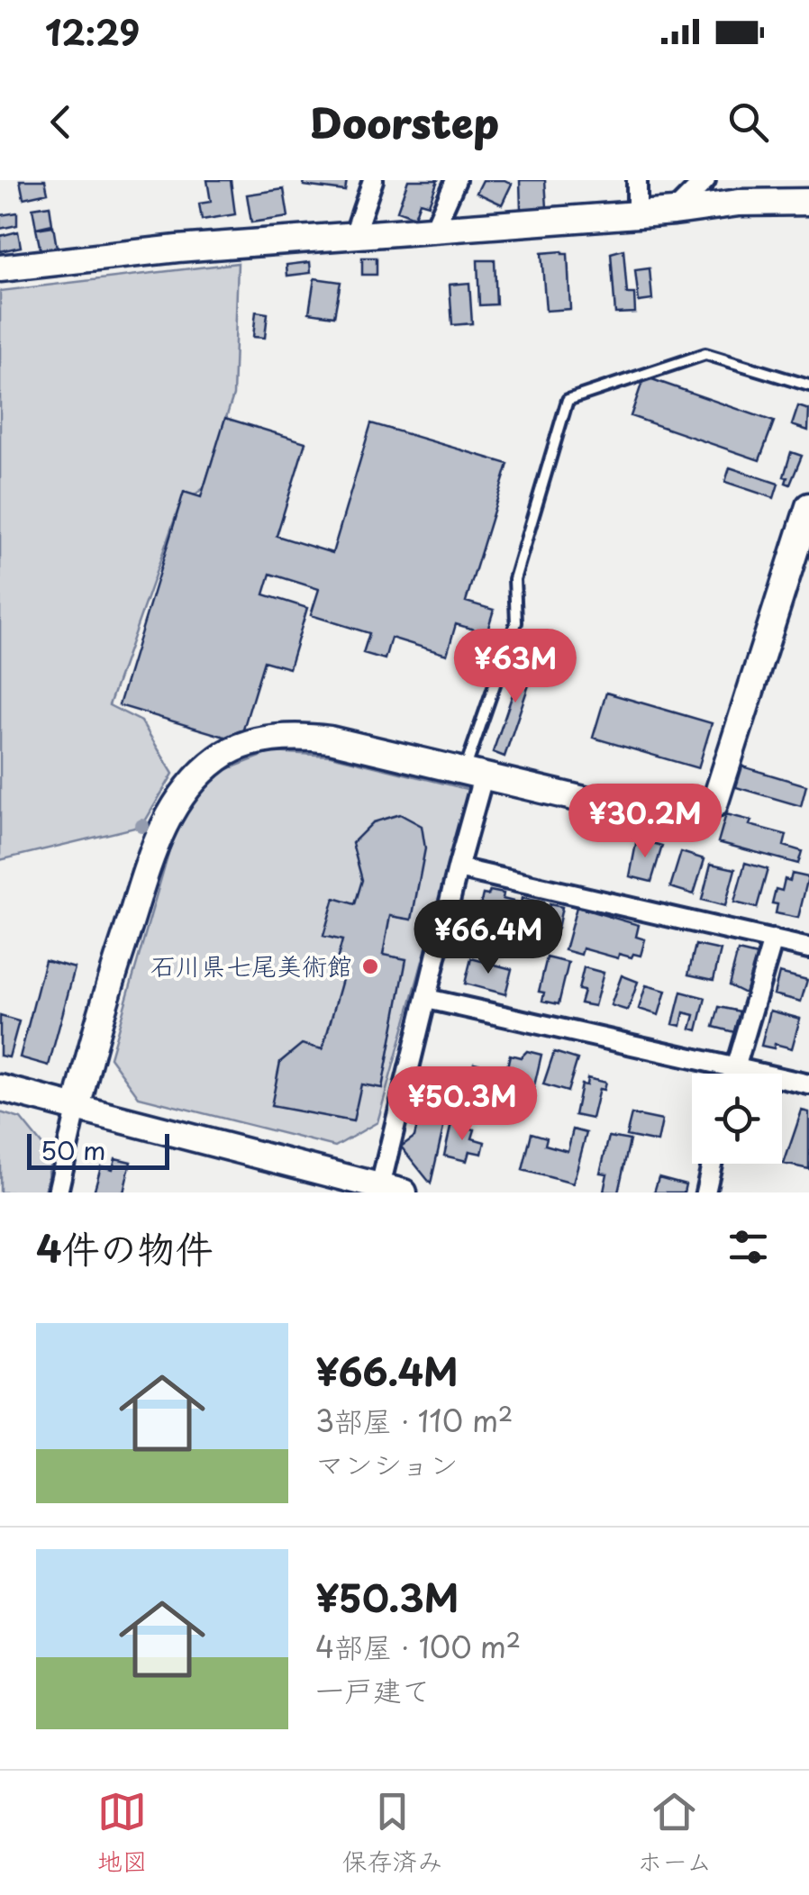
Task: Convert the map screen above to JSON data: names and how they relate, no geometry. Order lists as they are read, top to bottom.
{
  "places": ["石川県七尾美術館"],
  "scale_bar": "50 m",
  "page": {
    "status": "12:29",
    "header": "Doorstep",
    "price": [
      "¥63M",
      "¥30.2M",
      "¥66.4M",
      "¥50.3M"
    ],
    "scale": "50 m",
    "heading": "4件の物件",
    "list": [
      {
        "name": "¥66.4M",
        "note": "3部屋 · 110 m² · マンション"
      },
      {
        "name": "¥50.3M",
        "note": "4部屋 · 100 m² · 一戸建て"
      }
    ],
    "tabs": ["地図", "保存済み", "ホーム"]
  }
}
